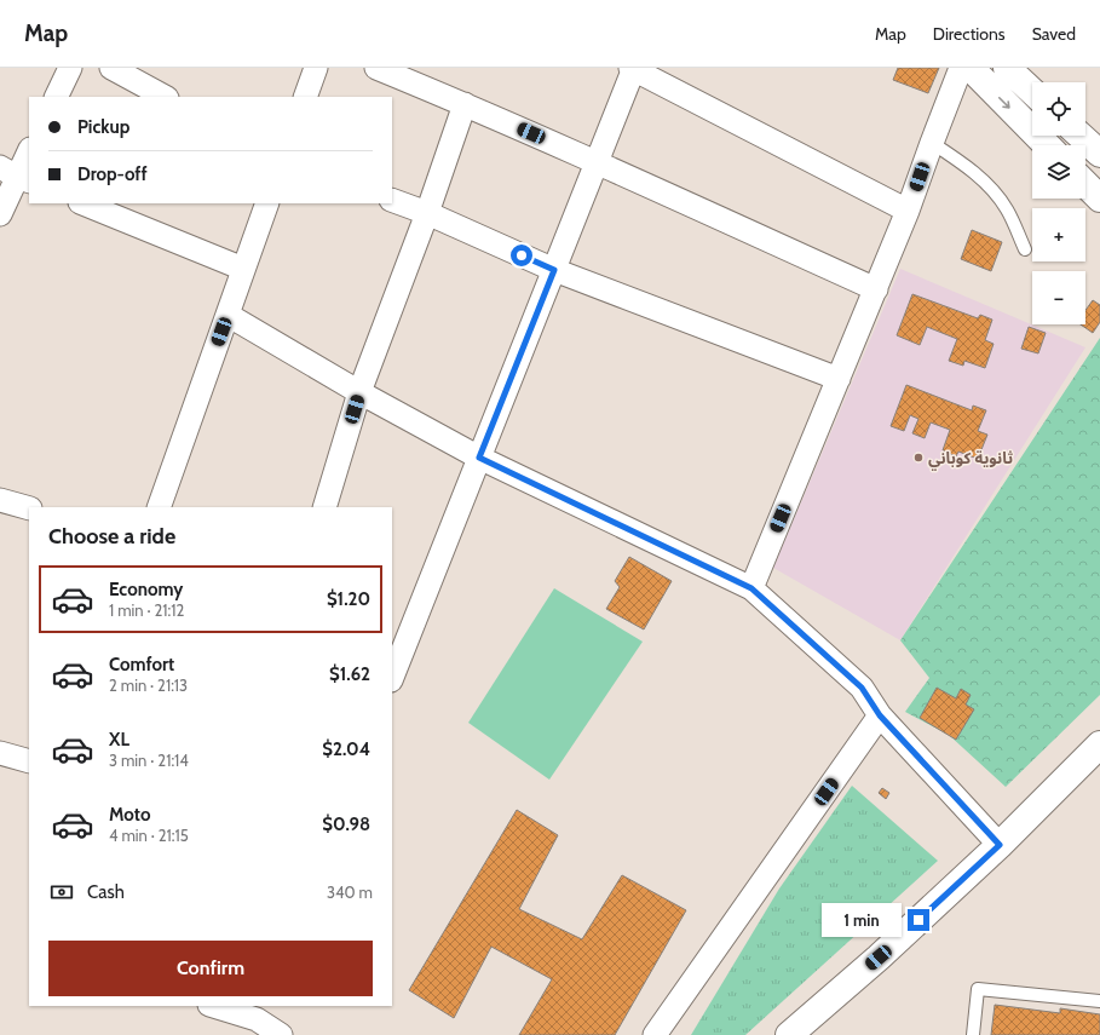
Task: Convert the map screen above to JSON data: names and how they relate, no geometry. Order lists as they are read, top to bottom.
{
  "places": ["ثانوية كوباني"],
  "page": {
    "header": "Map",
    "nav": ["Map", "Directions", "Saved"],
    "map_buttons": ["+", "−"],
    "banner": ["Pickup", "Drop-off"],
    "heading": "Choose a ride",
    "list": [
      {
        "name": "Economy",
        "note": "1 min · 21:12",
        "value": "$1.20"
      },
      {
        "name": "Comfort",
        "note": "2 min · 21:13",
        "value": "$1.62"
      },
      {
        "name": "XL",
        "note": "3 min · 21:14",
        "value": "$2.04"
      },
      {
        "name": "Moto",
        "note": "4 min · 21:15",
        "value": "$0.98"
      }
    ],
    "pay": ["Cash", "340 m"],
    "bubble": "1 min",
    "buttons": "Confirm"
  }
}
